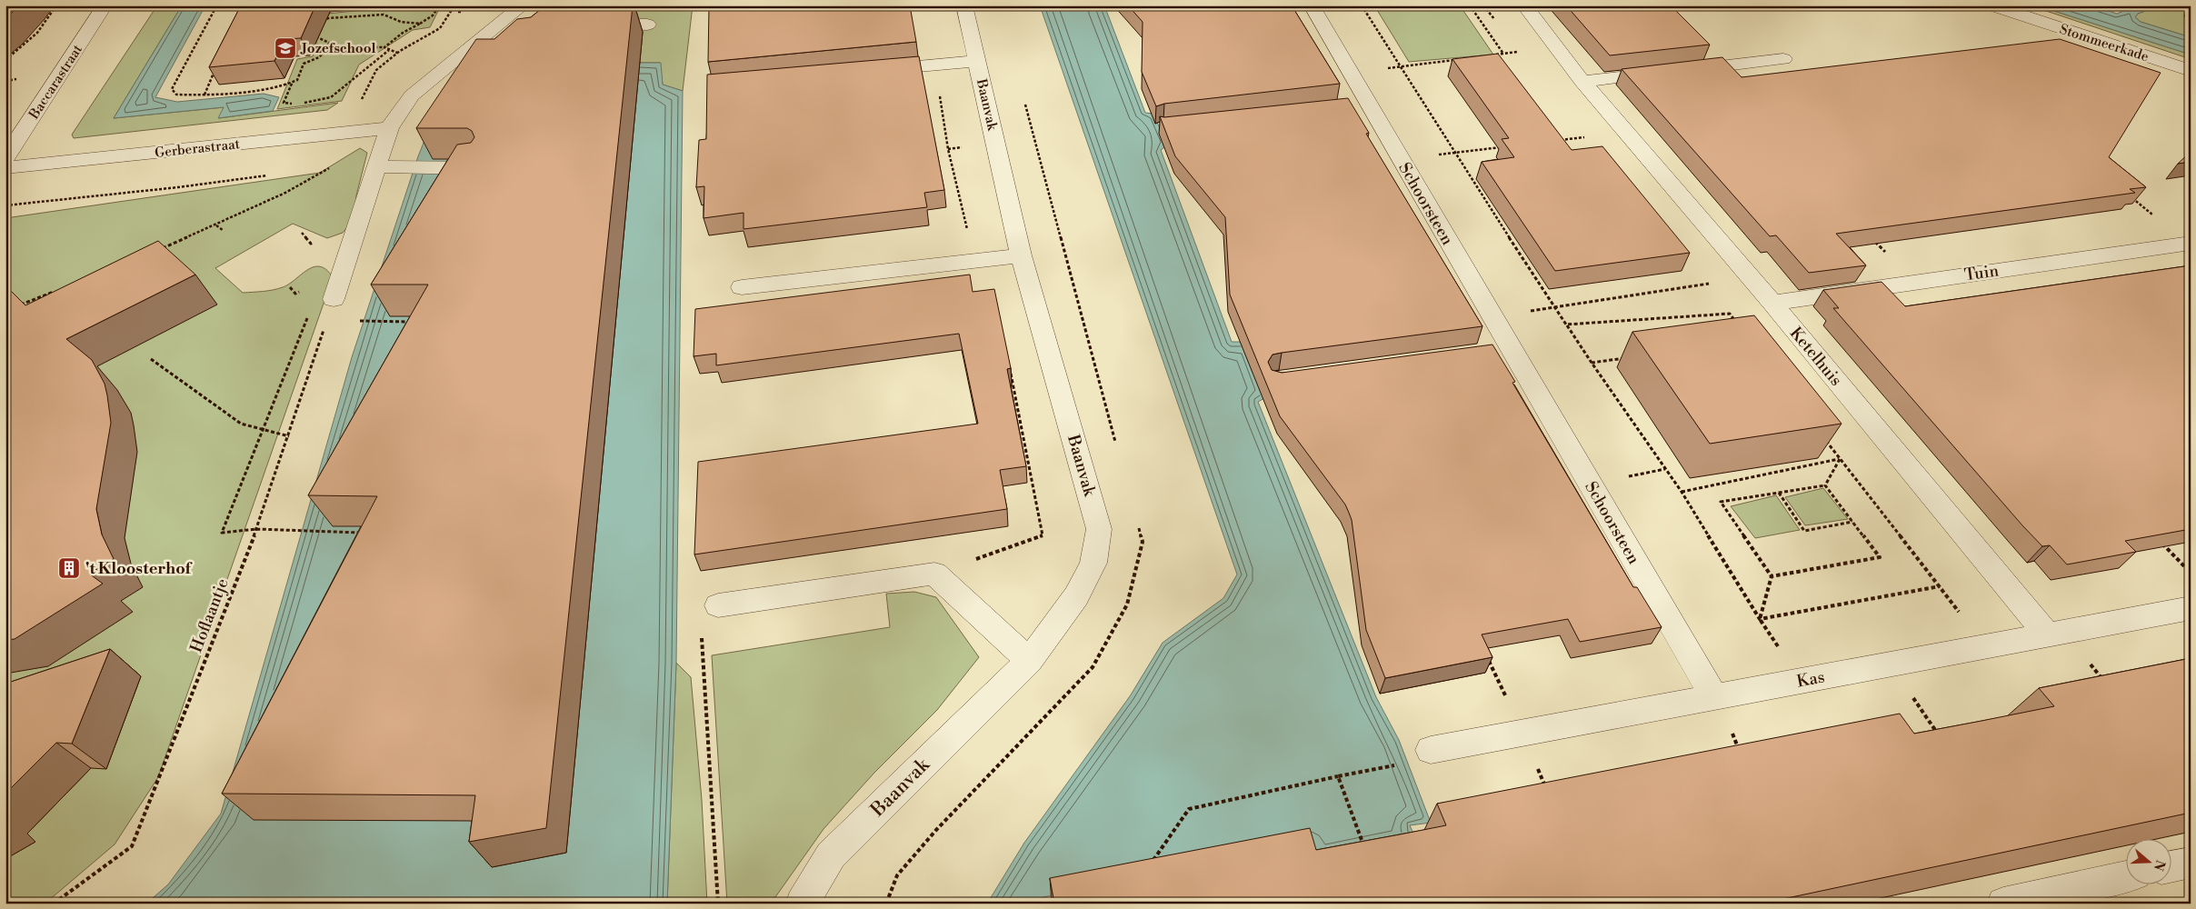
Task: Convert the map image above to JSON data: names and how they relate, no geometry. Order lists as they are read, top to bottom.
{
  "streets": {
    "street": [
      "Stommeerkade",
      "Baccarastraat",
      "Baanvak",
      "Gerberastraat",
      "Schoorsteen",
      "Tuin",
      "Ketelhuis",
      "Kas"
    ],
    "path": ["Hoflaantje"]
  },
  "crossings": [
    ["Schoorsteen", "Kas"],
    ["Tuin", "Ketelhuis"],
    ["Ketelhuis", "Kas"]
  ],
  "places": {
    "school or university": ["Jozefschool"],
    "building": ["'t Kloosterhof"]
  },
  "north": "right"
}
